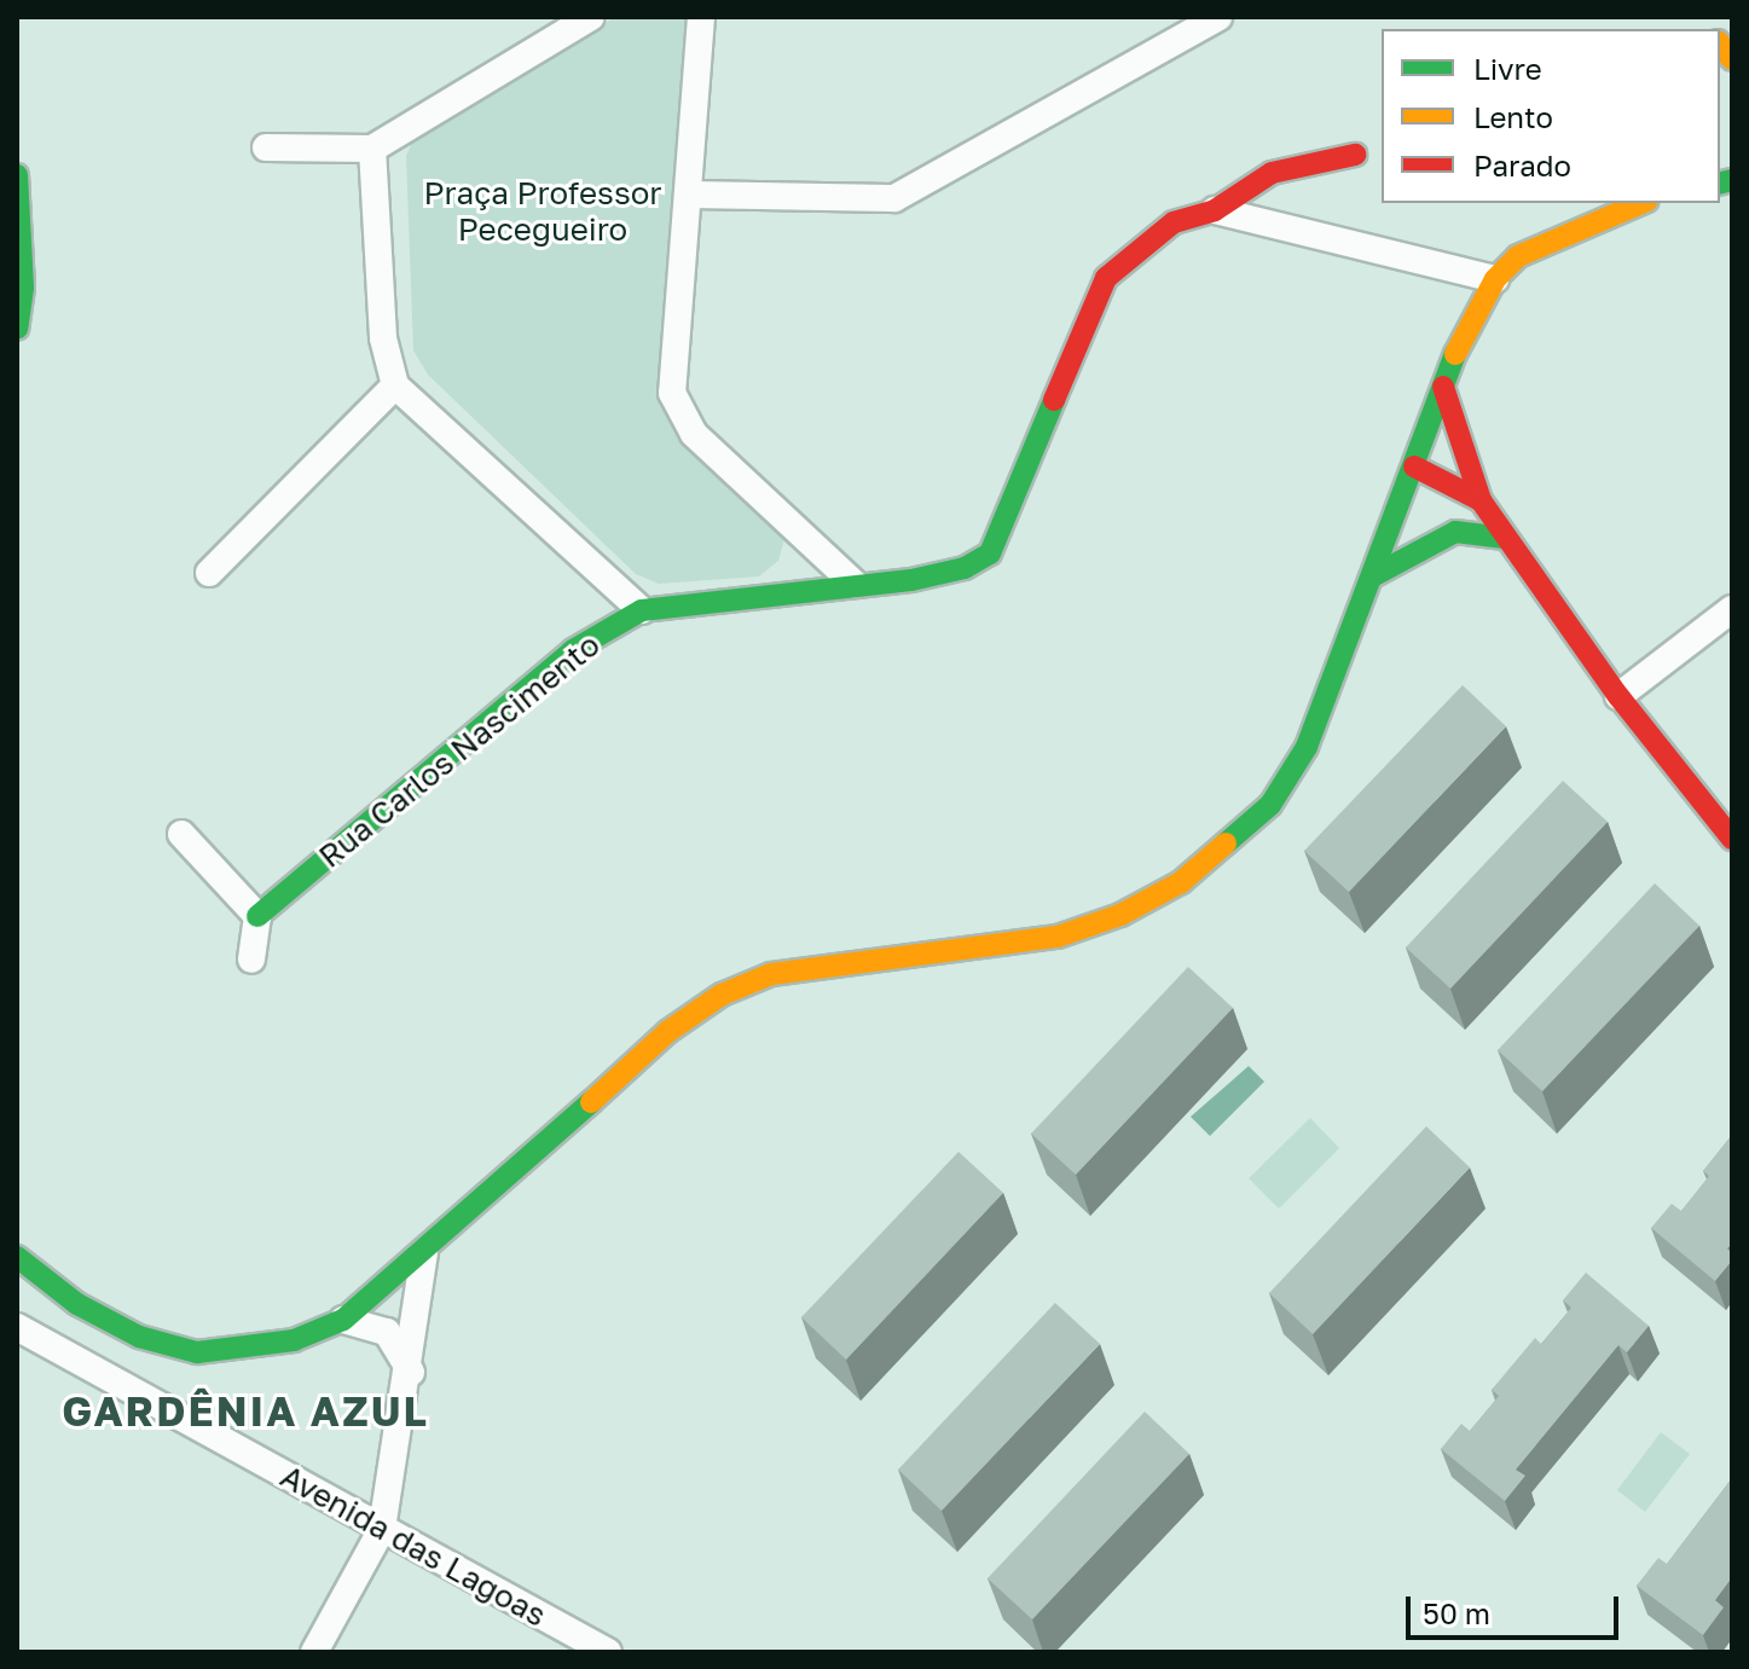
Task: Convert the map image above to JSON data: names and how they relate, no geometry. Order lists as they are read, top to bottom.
{
  "streets": {
    "main road": ["Rua Carlos Nascimento"],
    "street": ["Avenida das Lagoas"]
  },
  "districts": ["GARDÊNIA AZUL"],
  "parks": ["Praça Professor Pecegueiro"],
  "legend": ["Livre", "Lento", "Parado"],
  "scale_bar": "50 m"
}
